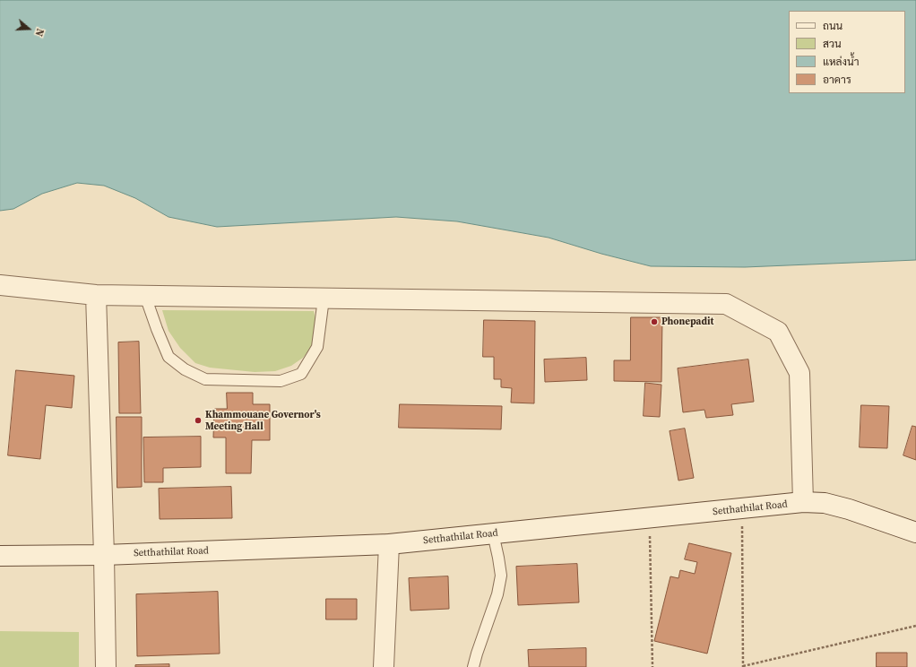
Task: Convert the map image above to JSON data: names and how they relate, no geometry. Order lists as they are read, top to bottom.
{
  "streets": {
    "street": ["Setthathilat Road"]
  },
  "places": ["Phonepadit", "Khammouane Governor's Meeting Hall"],
  "legend": [
    "ถนน",
    "สวน",
    "แหล่งน้ำ",
    "อาคาร"
  ],
  "north": "right"
}
